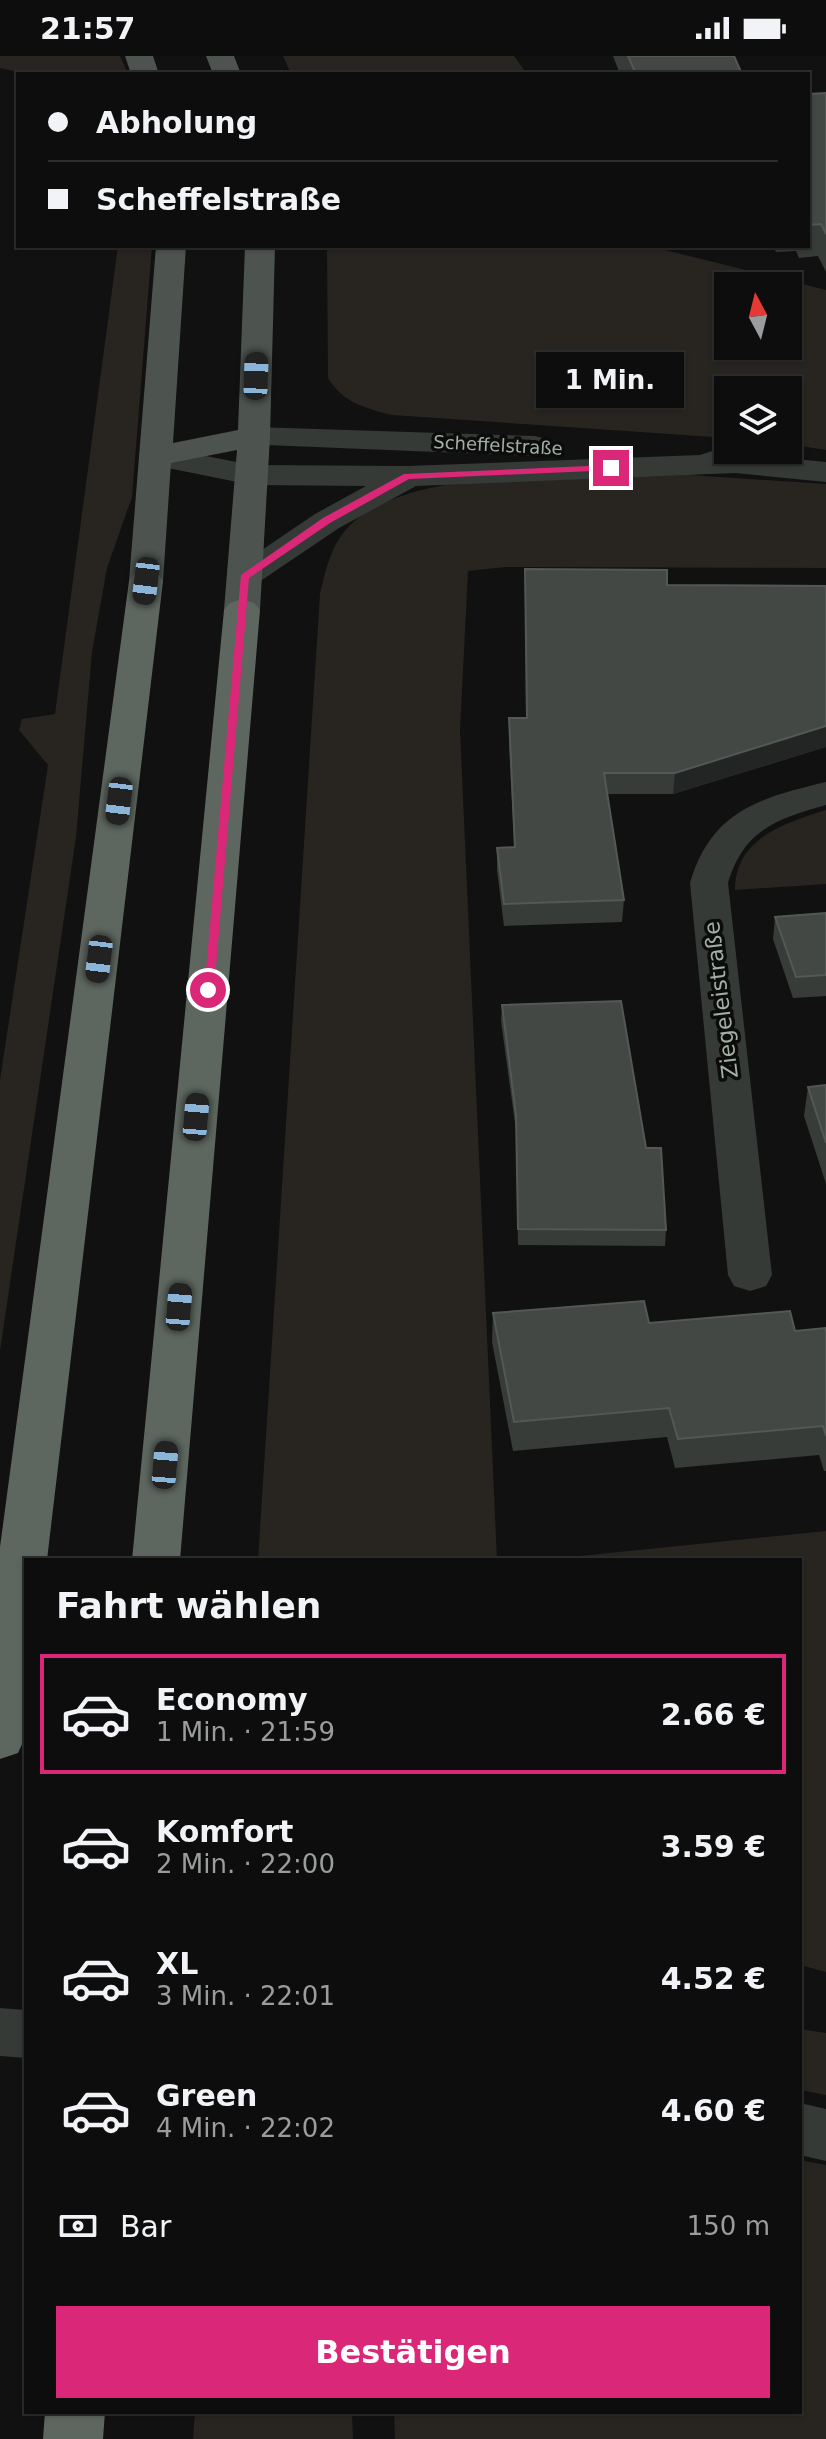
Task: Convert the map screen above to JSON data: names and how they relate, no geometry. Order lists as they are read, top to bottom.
{
  "streets": {
    "street": ["Scheffelstraße", "Ziegeleistraße"]
  },
  "north": "top",
  "page": {
    "status": "21:57",
    "banner": ["Abholung", "Scheffelstraße"],
    "bubble": "1 Min.",
    "heading": "Fahrt wählen",
    "list": [
      {
        "name": "Economy",
        "note": "1 Min. · 21:59",
        "value": "2.66 €"
      },
      {
        "name": "Komfort",
        "note": "2 Min. · 22:00",
        "value": "3.59 €"
      },
      {
        "name": "XL",
        "note": "3 Min. · 22:01",
        "value": "4.52 €"
      },
      {
        "name": "Green",
        "note": "4 Min. · 22:02",
        "value": "4.60 €"
      }
    ],
    "pay": ["Bar", "150 m"],
    "buttons": "Bestätigen"
  }
}
